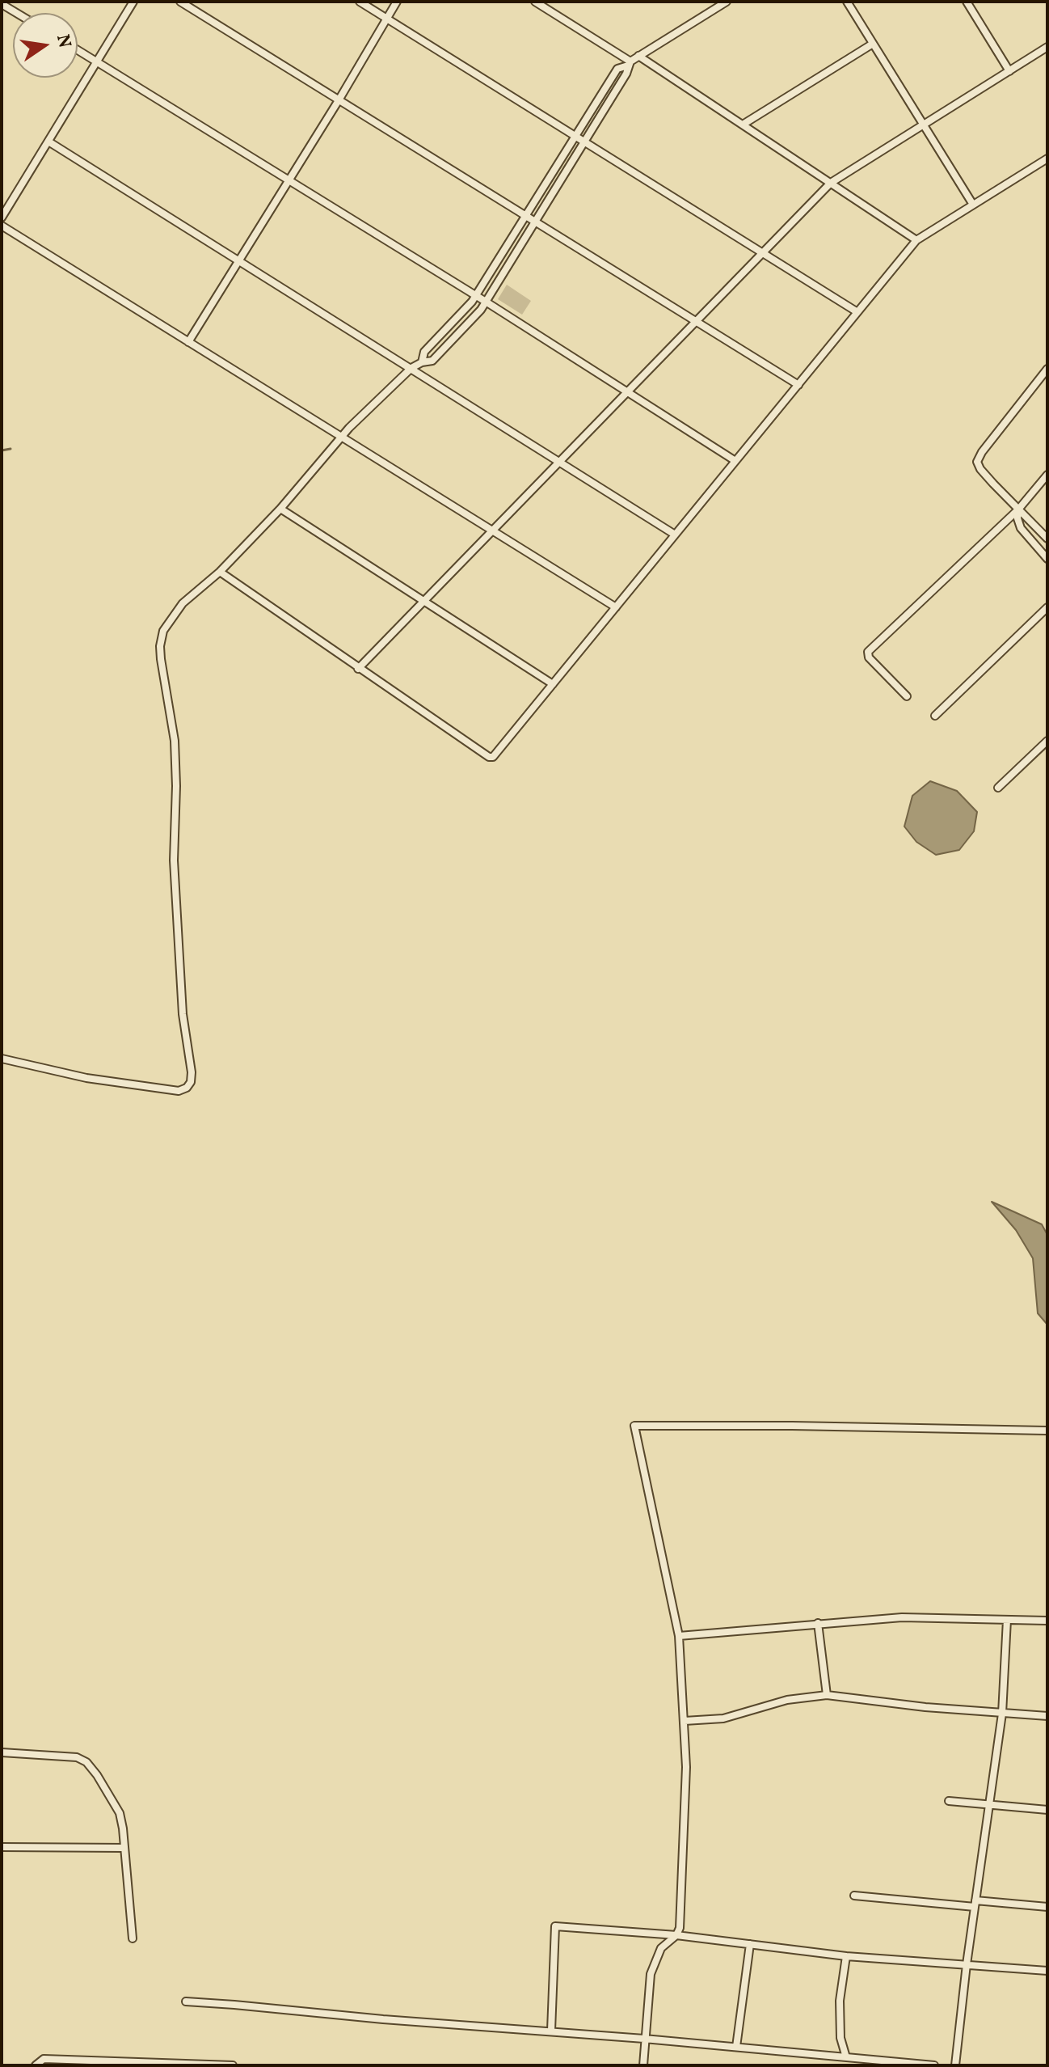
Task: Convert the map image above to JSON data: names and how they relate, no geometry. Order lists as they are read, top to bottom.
{
  "north": "right"
}
